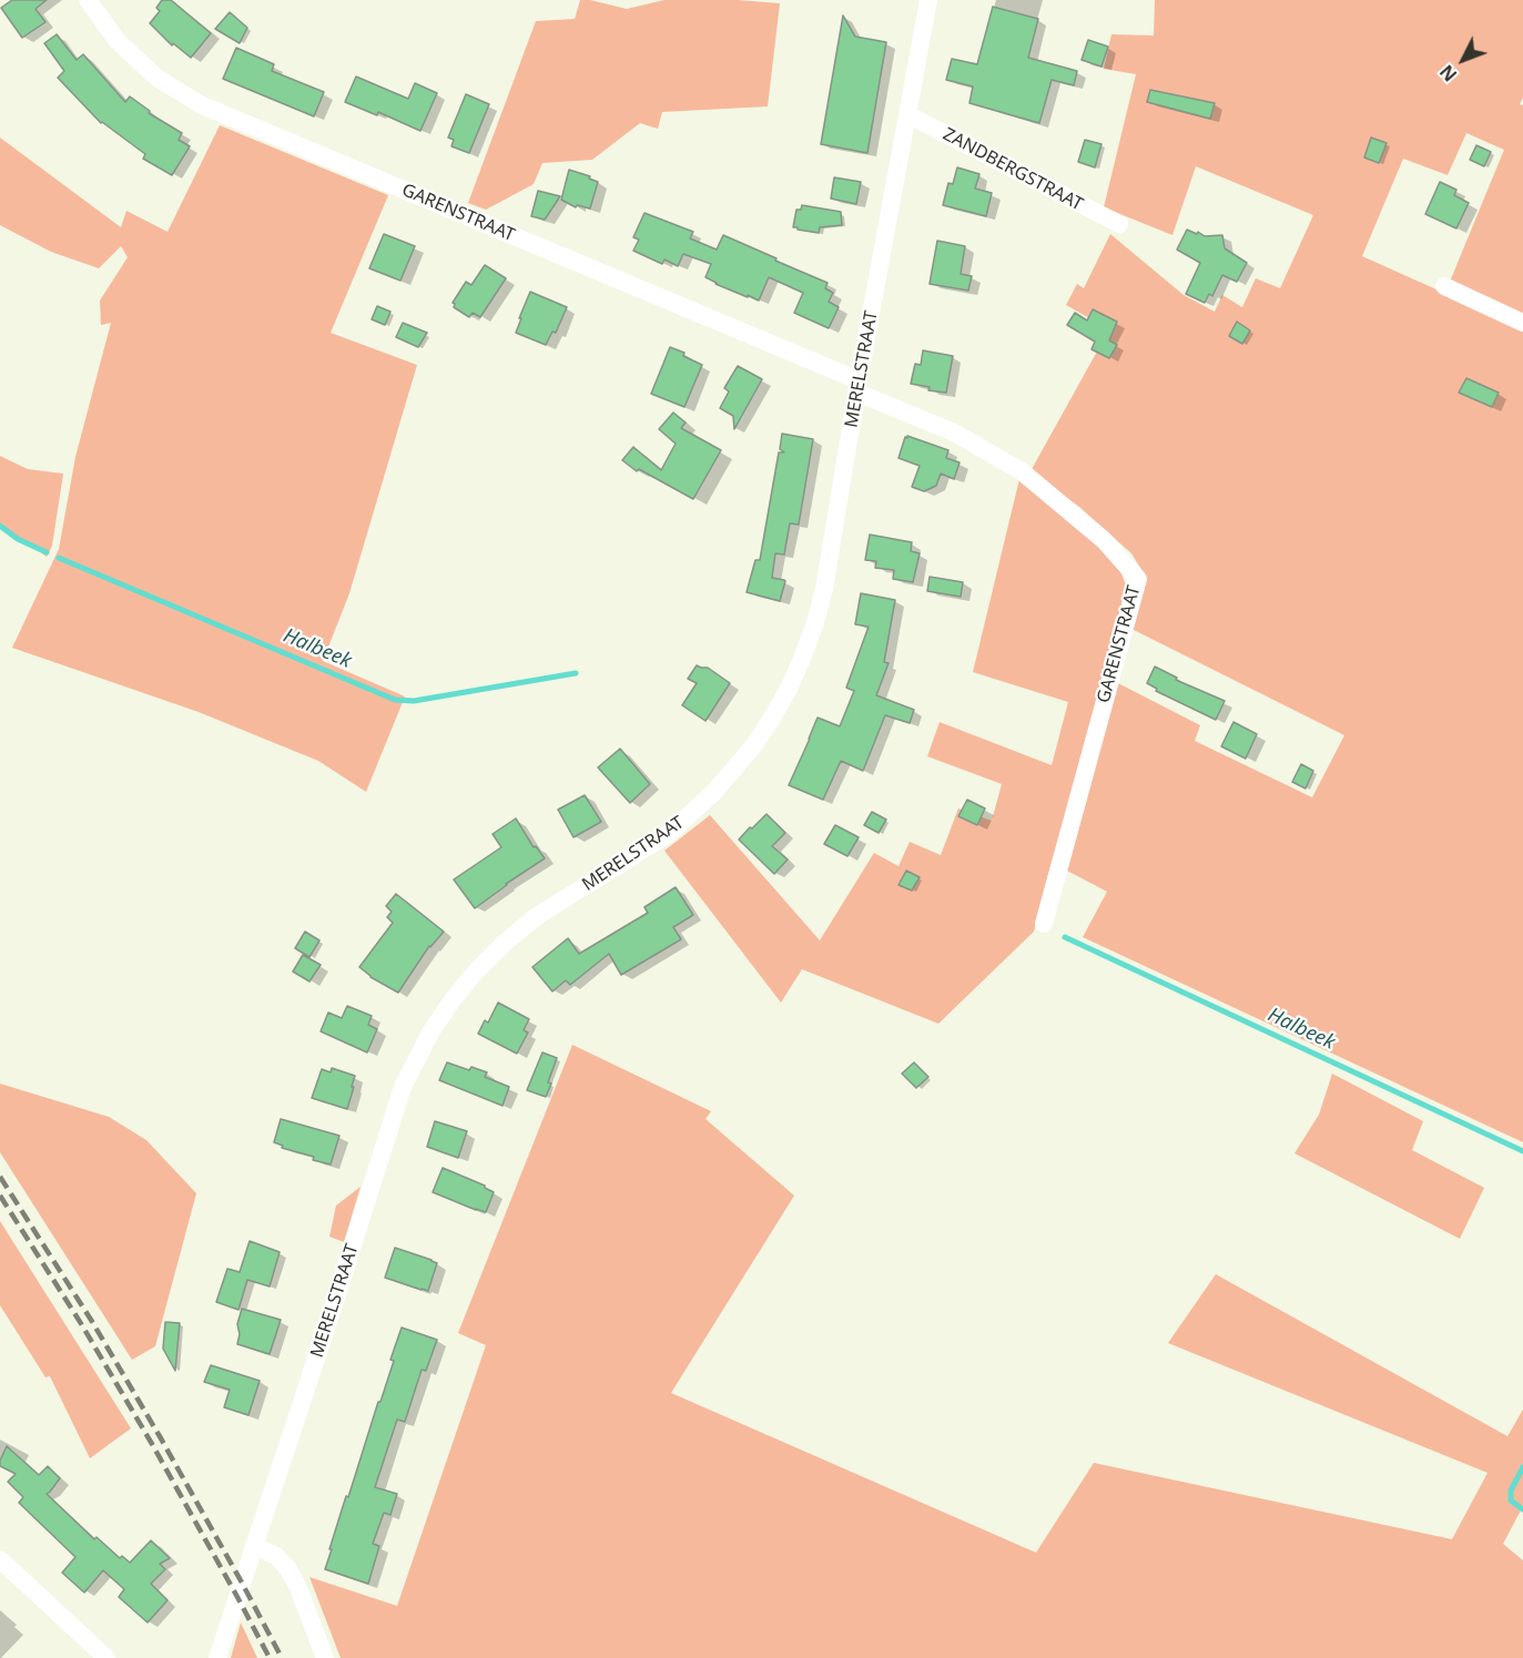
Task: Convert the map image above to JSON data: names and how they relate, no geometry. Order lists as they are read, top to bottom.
{
  "streets": {
    "street": ["ZANDBERGSTRAAT", "GARENSTRAAT", "MERELSTRAAT"]
  },
  "crossings": [
    ["ZANDBERGSTRAAT", "MERELSTRAAT"],
    ["GARENSTRAAT", "MERELSTRAAT"]
  ],
  "water": ["Halbeek"],
  "north": "bottom left"
}
